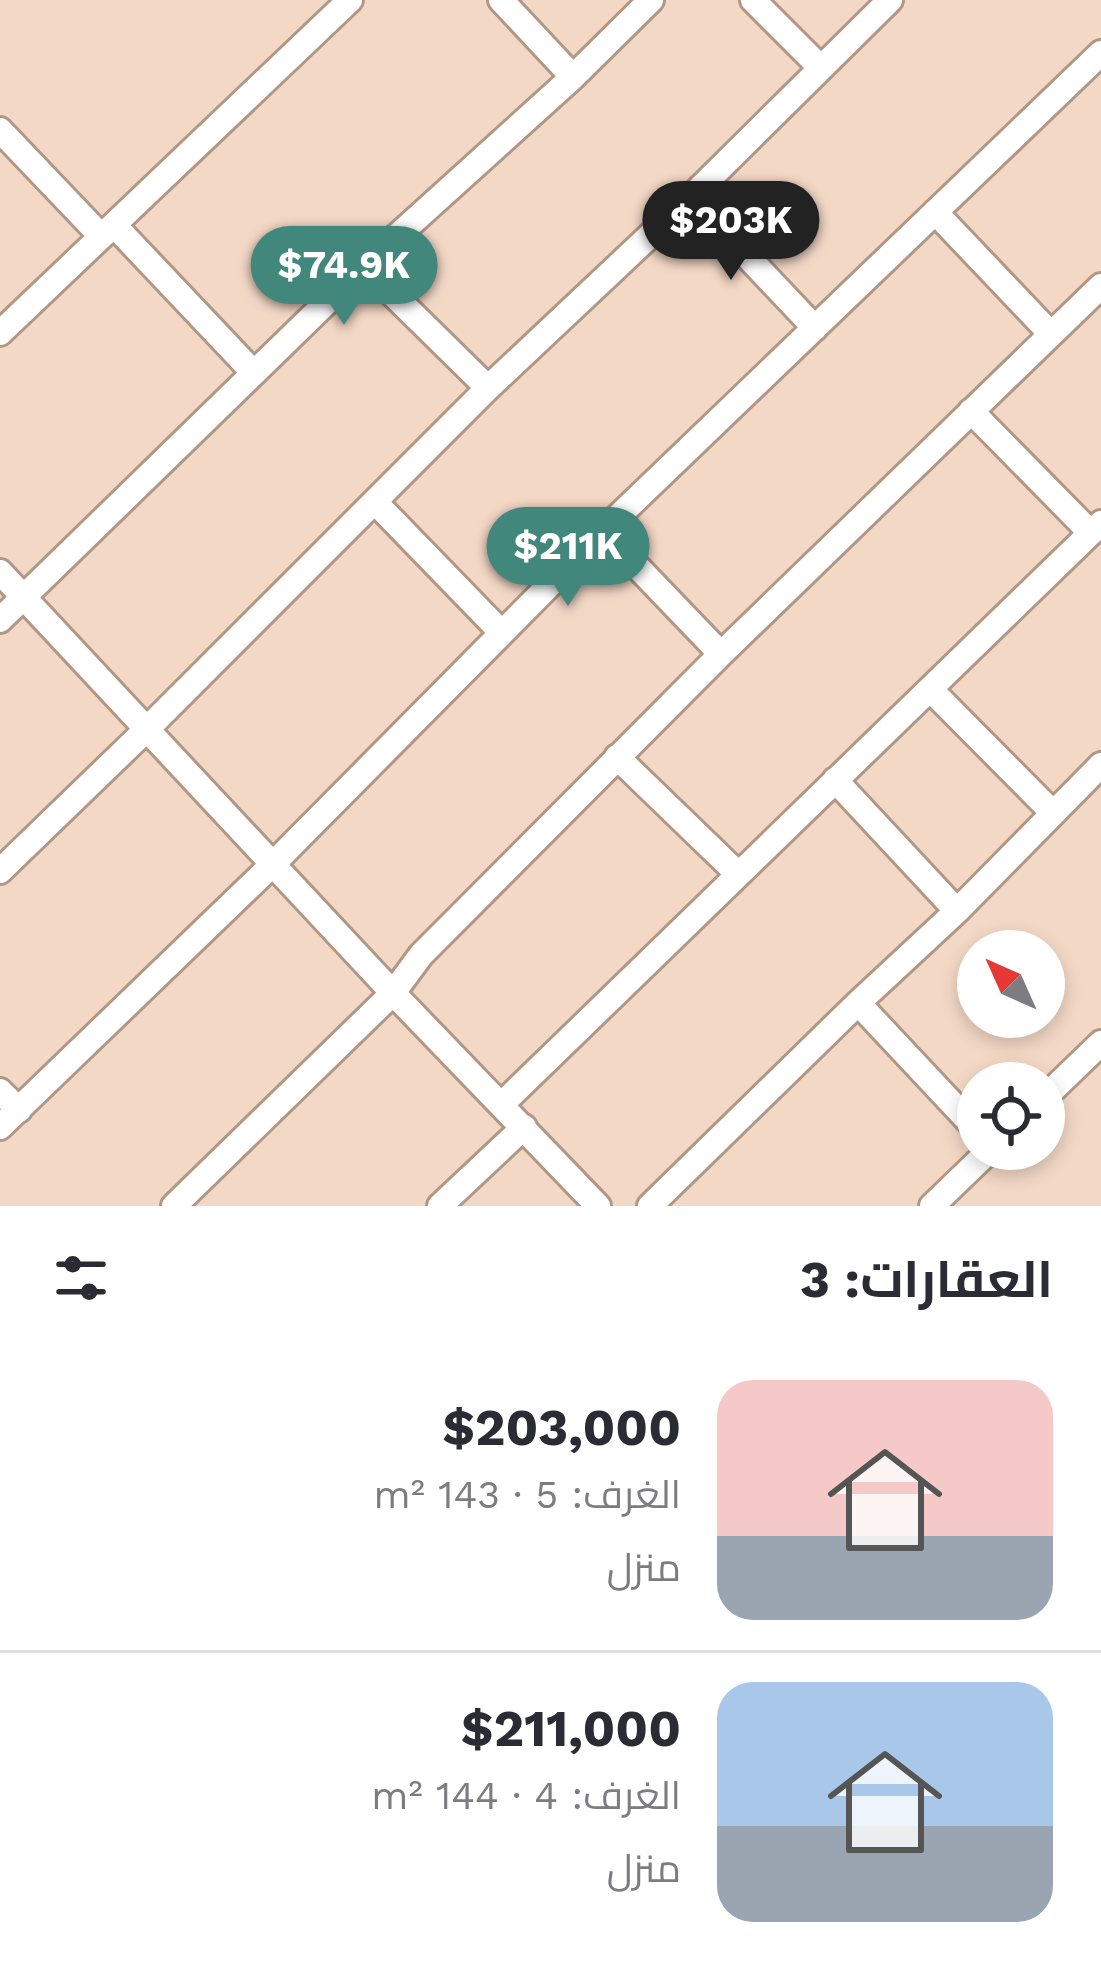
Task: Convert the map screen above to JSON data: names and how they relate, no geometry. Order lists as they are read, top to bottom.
{
  "north": "top left",
  "page": {
    "price": ["$203K", "$74.9K", "$211K"],
    "heading": "العقارات: 3",
    "list": [
      {
        "name": "$203,000",
        "note": "الغرف: 5 · 143 m² · منزل"
      },
      {
        "name": "$211,000",
        "note": "الغرف: 4 · 144 m² · منزل"
      }
    ]
  }
}
